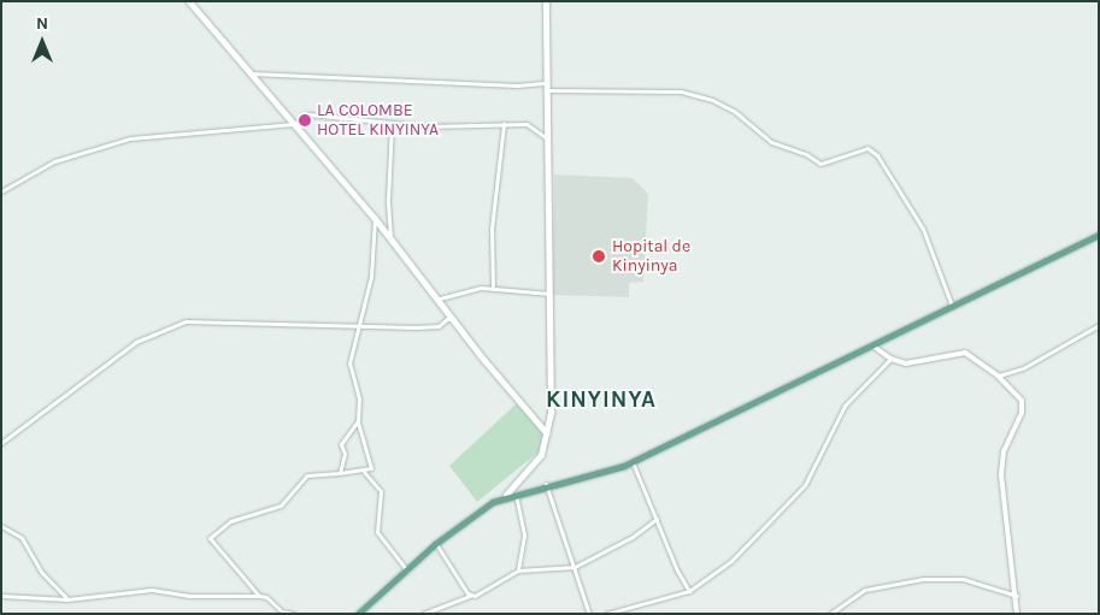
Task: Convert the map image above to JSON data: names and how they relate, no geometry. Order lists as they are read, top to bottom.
{
  "districts": ["KINYINYA"],
  "places": ["LA COLOMBE HOTEL KINYINYA", "Hopital de Kinyinya"],
  "north": "top"
}
